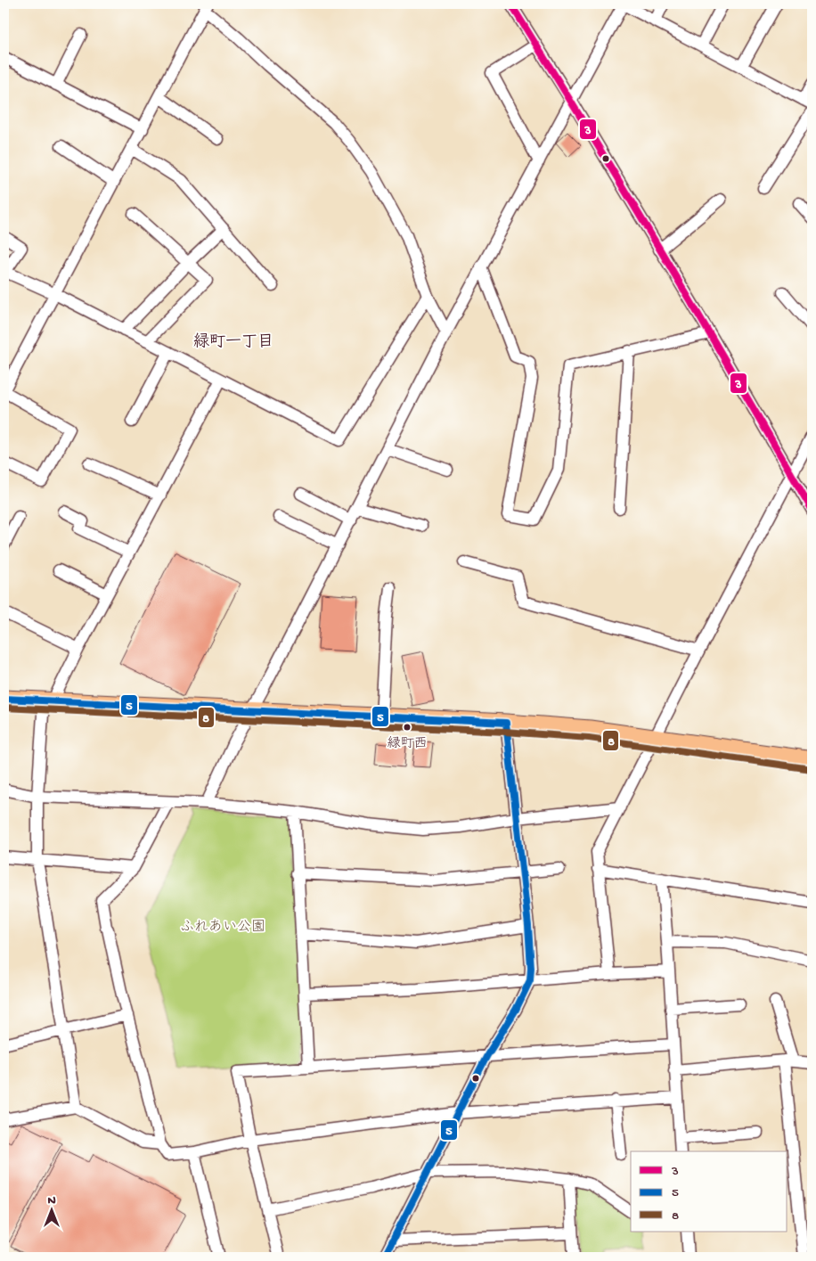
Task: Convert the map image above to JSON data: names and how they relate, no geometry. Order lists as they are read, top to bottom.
{
  "districts": ["緑町一丁目"],
  "parks": ["ふれあい公園"],
  "places": ["緑町西"],
  "lines": ["transit line 3", "transit line 5", "transit line 8"],
  "legend": ["3", "5", "8"],
  "north": "top"
}
